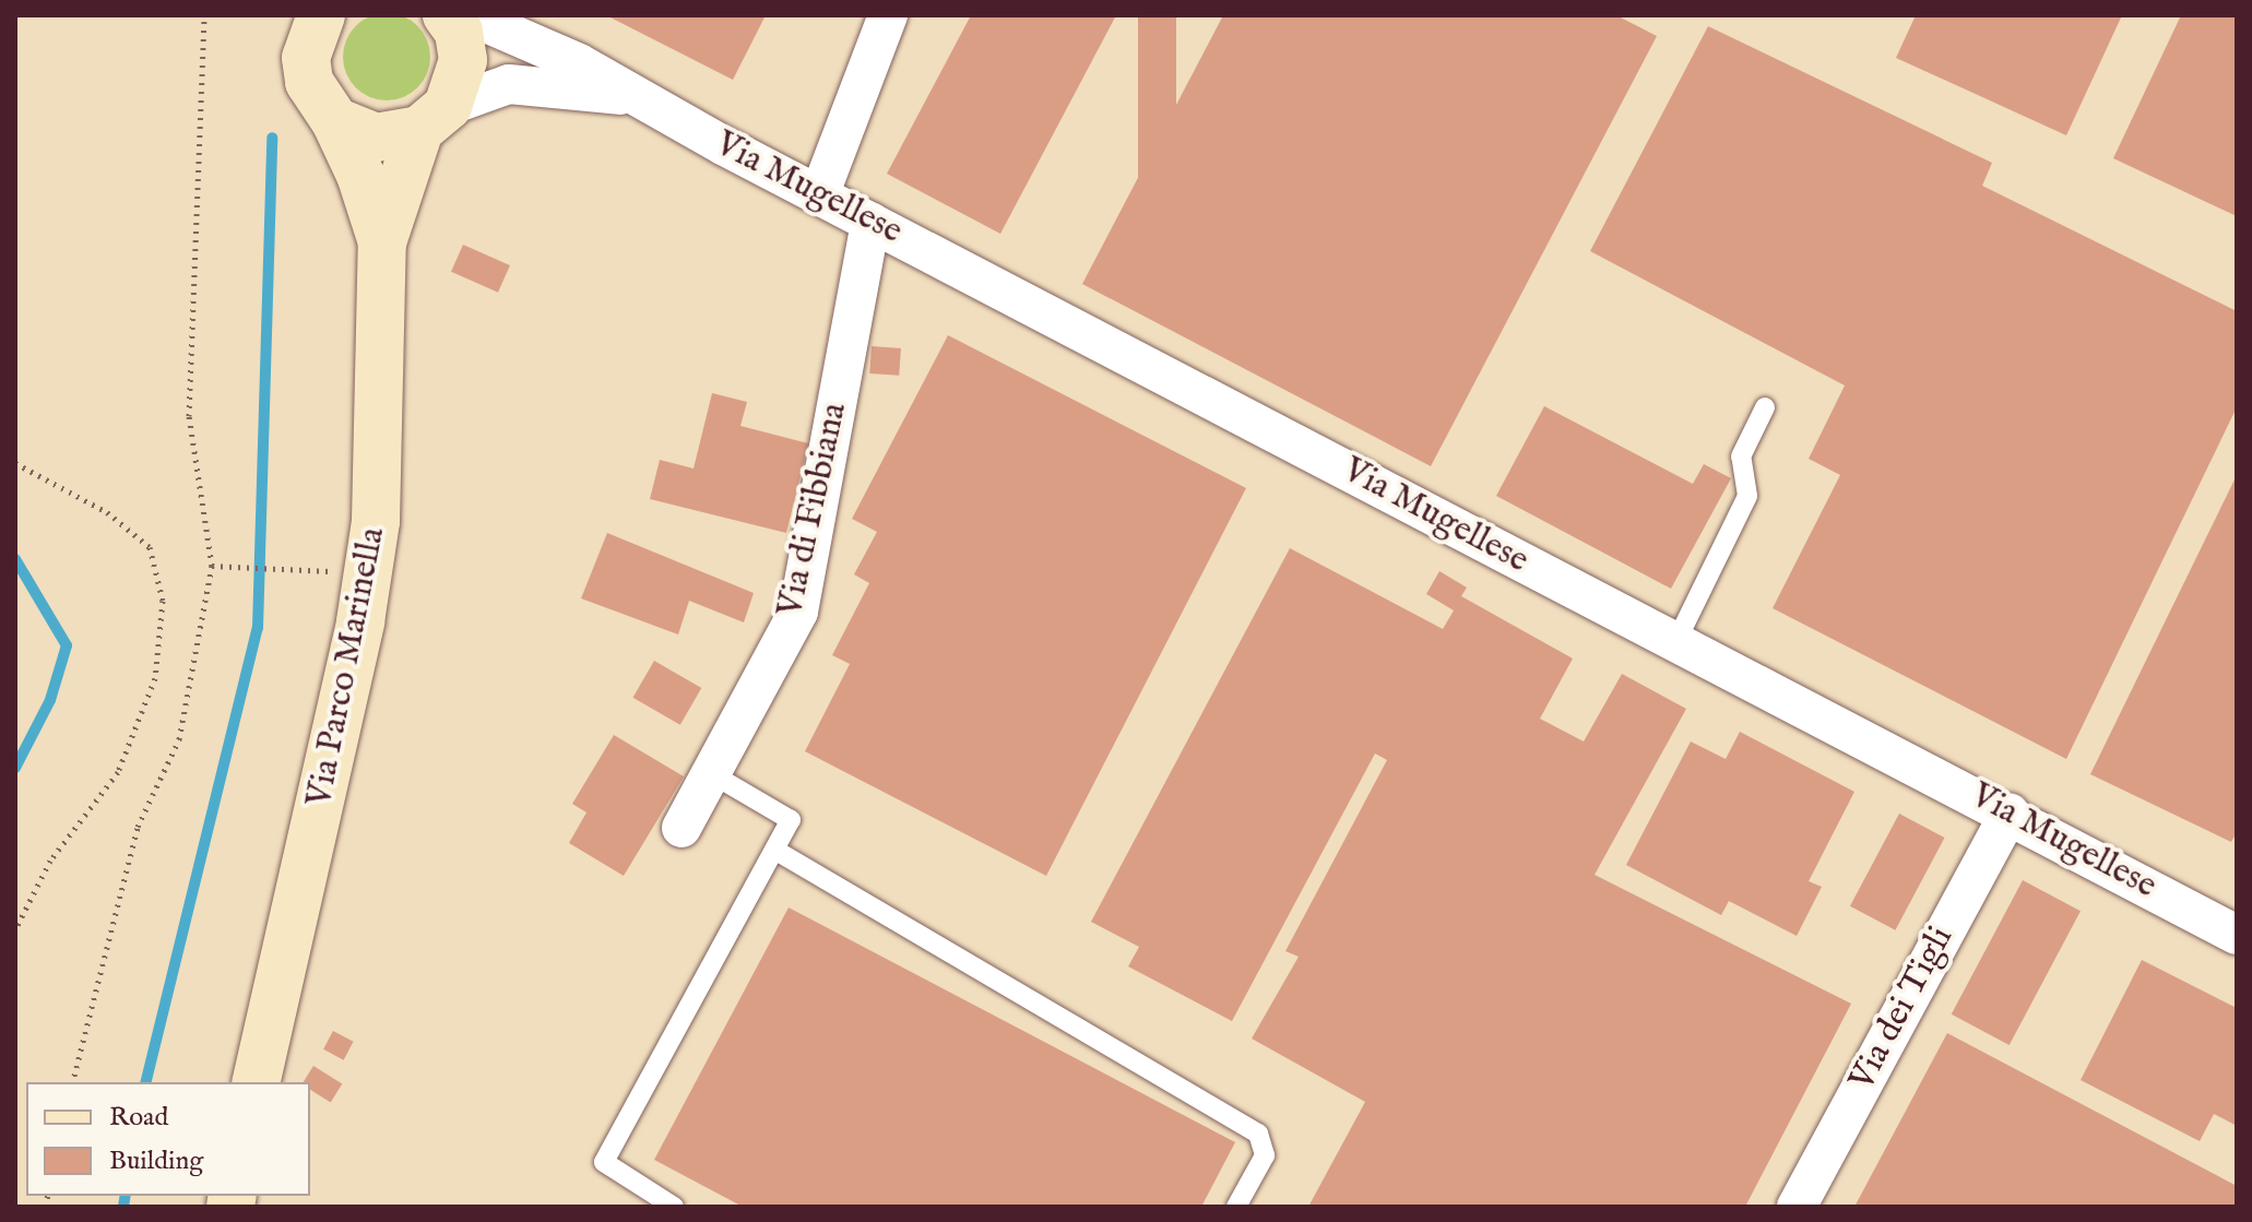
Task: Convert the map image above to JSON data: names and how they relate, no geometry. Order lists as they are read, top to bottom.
{
  "streets": {
    "main road": ["Via Parco Marinella"],
    "street": ["Via Mugellese", "Via di Fibbiana", "Via dei Tigli"]
  },
  "crossings": [
    ["Via Mugellese", "Via di Fibbiana"],
    ["Via Mugellese", "Via Parco Marinella"],
    ["Via Mugellese", "Via dei Tigli"]
  ],
  "legend": ["Road", "Building"]
}
